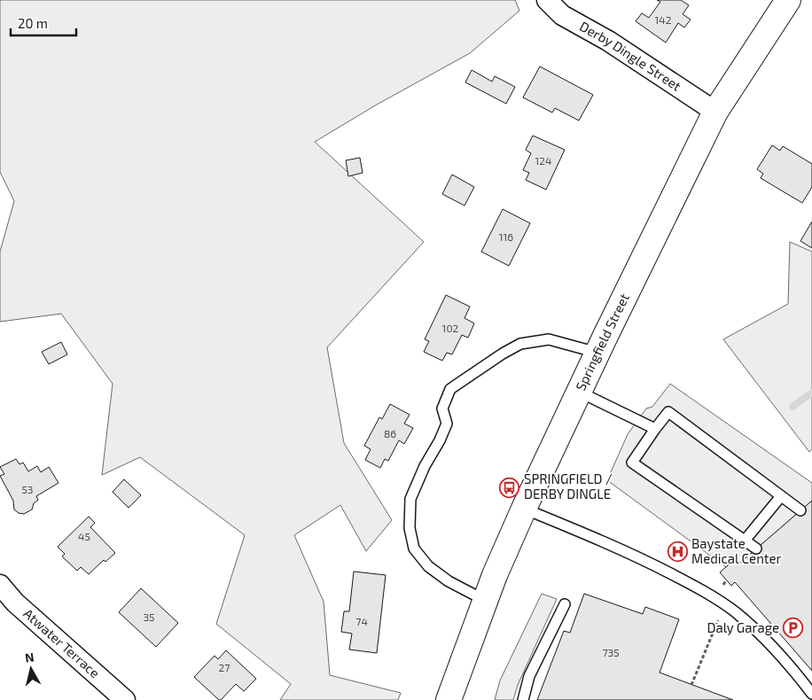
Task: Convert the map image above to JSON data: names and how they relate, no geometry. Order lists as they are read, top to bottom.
{
  "streets": {
    "main road": ["Springfield Street"],
    "street": ["Derby Dingle Street", "Atwater Terrace"]
  },
  "crossings": [
    ["Derby Dingle Street", "Springfield Street"]
  ],
  "places": {
    "bus stop": ["SPRINGFIELD / DERBY DINGLE"],
    "hospital": ["Baystate Medical Center"],
    "parking": ["Daly Garage"]
  },
  "house_numbers": [
    "142",
    "124",
    "116",
    "102",
    "86",
    "53",
    "45",
    "35",
    "74",
    "735",
    "27"
  ],
  "scale_bar": "20 m",
  "north": "top"
}
